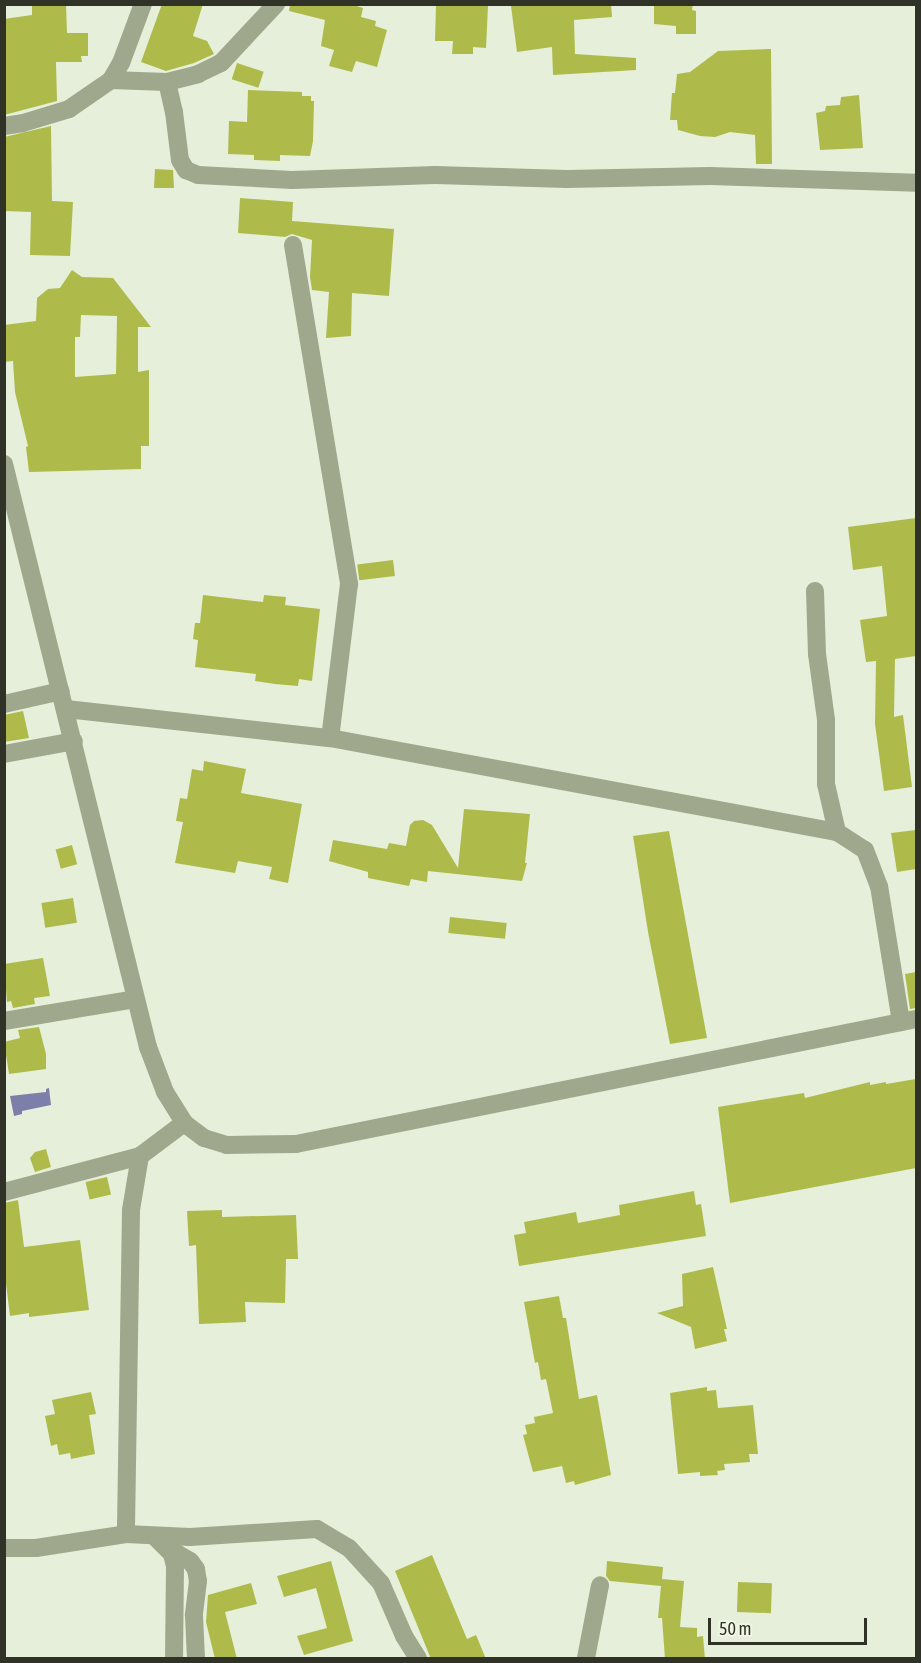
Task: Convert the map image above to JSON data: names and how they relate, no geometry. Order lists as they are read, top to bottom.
{
  "scale_bar": "50 m"
}
